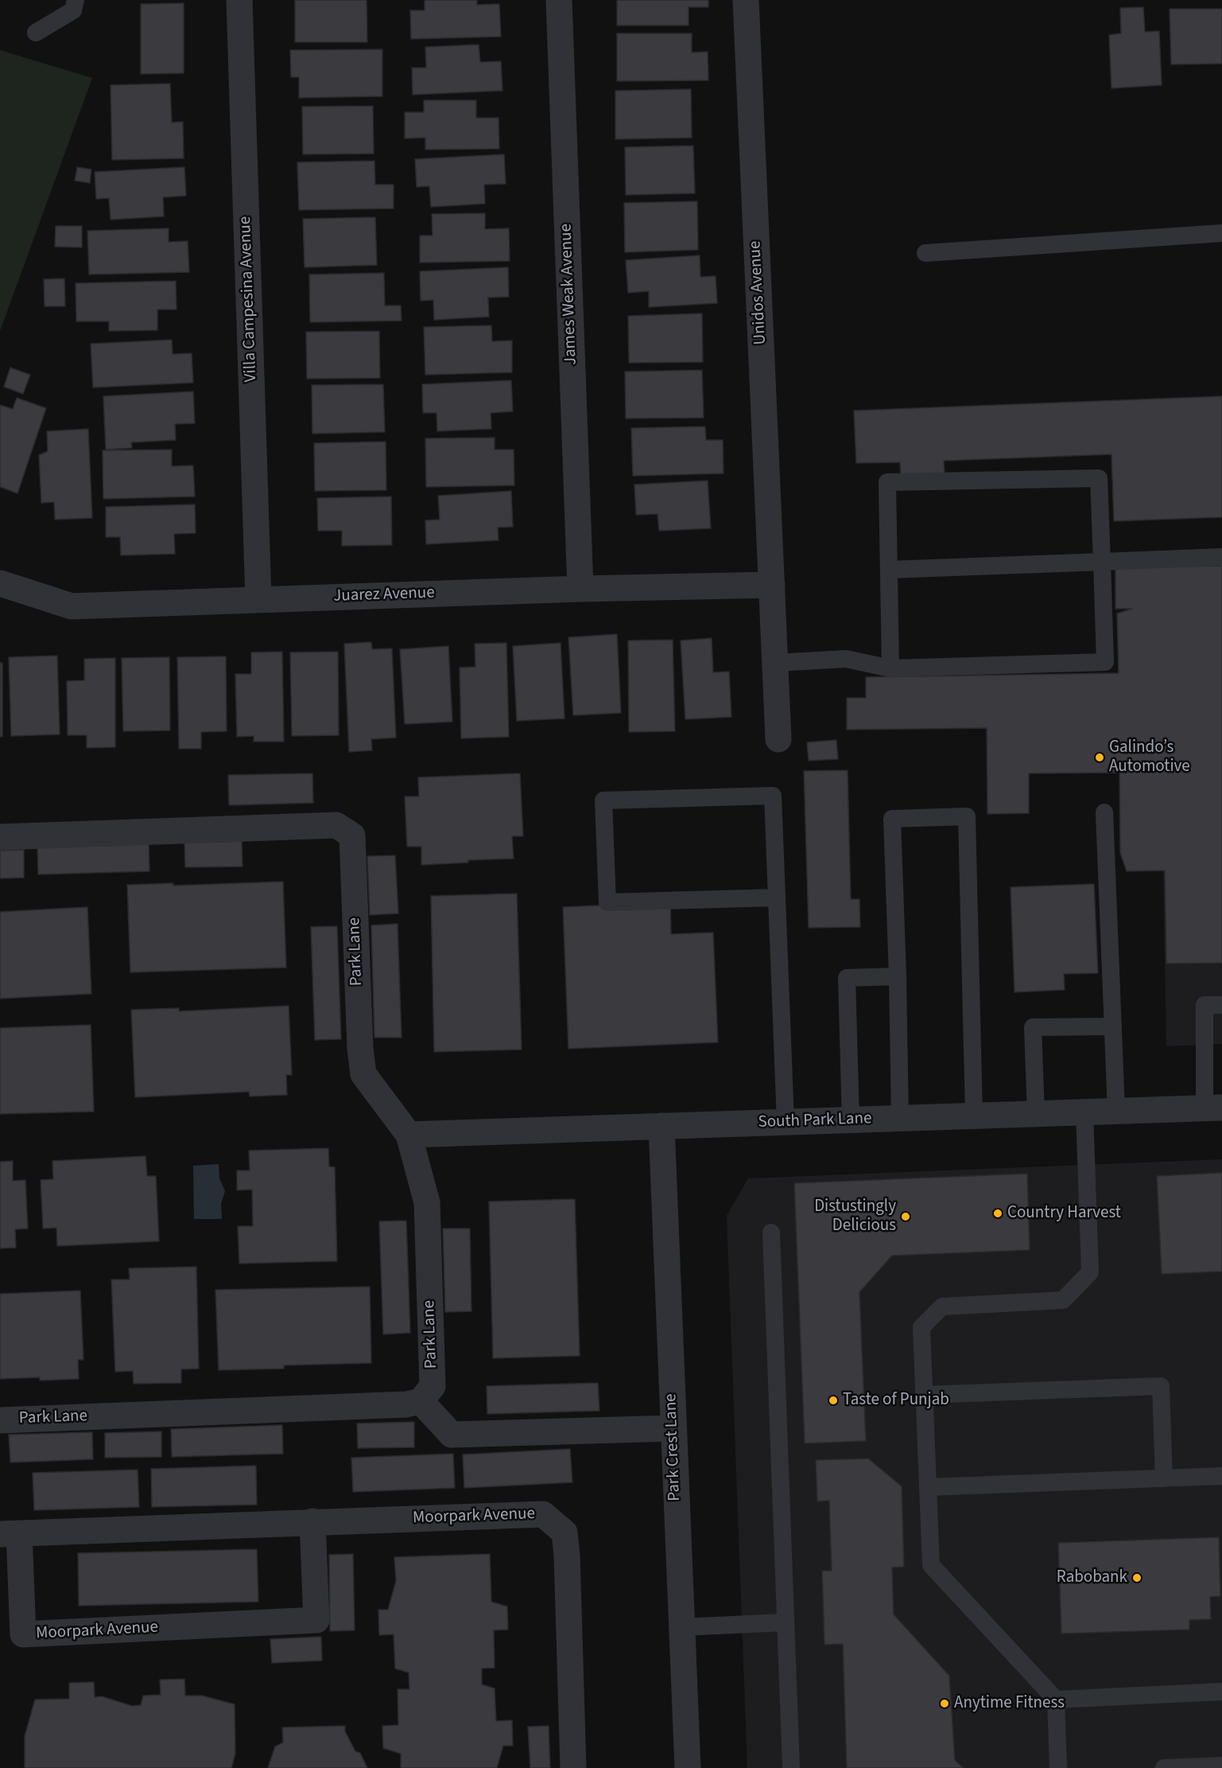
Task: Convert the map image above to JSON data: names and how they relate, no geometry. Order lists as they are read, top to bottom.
{
  "streets": {
    "street": [
      "Unidos Avenue",
      "James Weak Avenue",
      "Villa Campesina Avenue",
      "Juarez Avenue",
      "Park Lane",
      "South Park Lane",
      "Park Crest Lane",
      "Moorpark Avenue"
    ]
  },
  "crossings": [
    ["Unidos Avenue", "Juarez Avenue"],
    ["James Weak Avenue", "Juarez Avenue"],
    ["Villa Campesina Avenue", "Juarez Avenue"],
    ["Park Lane", "South Park Lane"],
    ["South Park Lane", "Park Crest Lane"]
  ],
  "places": [
    "Galindo’s Automotive",
    "Country Harvest",
    "Distustingly Delicious",
    "Taste of Punjab",
    "Rabobank",
    "Anytime Fitness"
  ]
}
